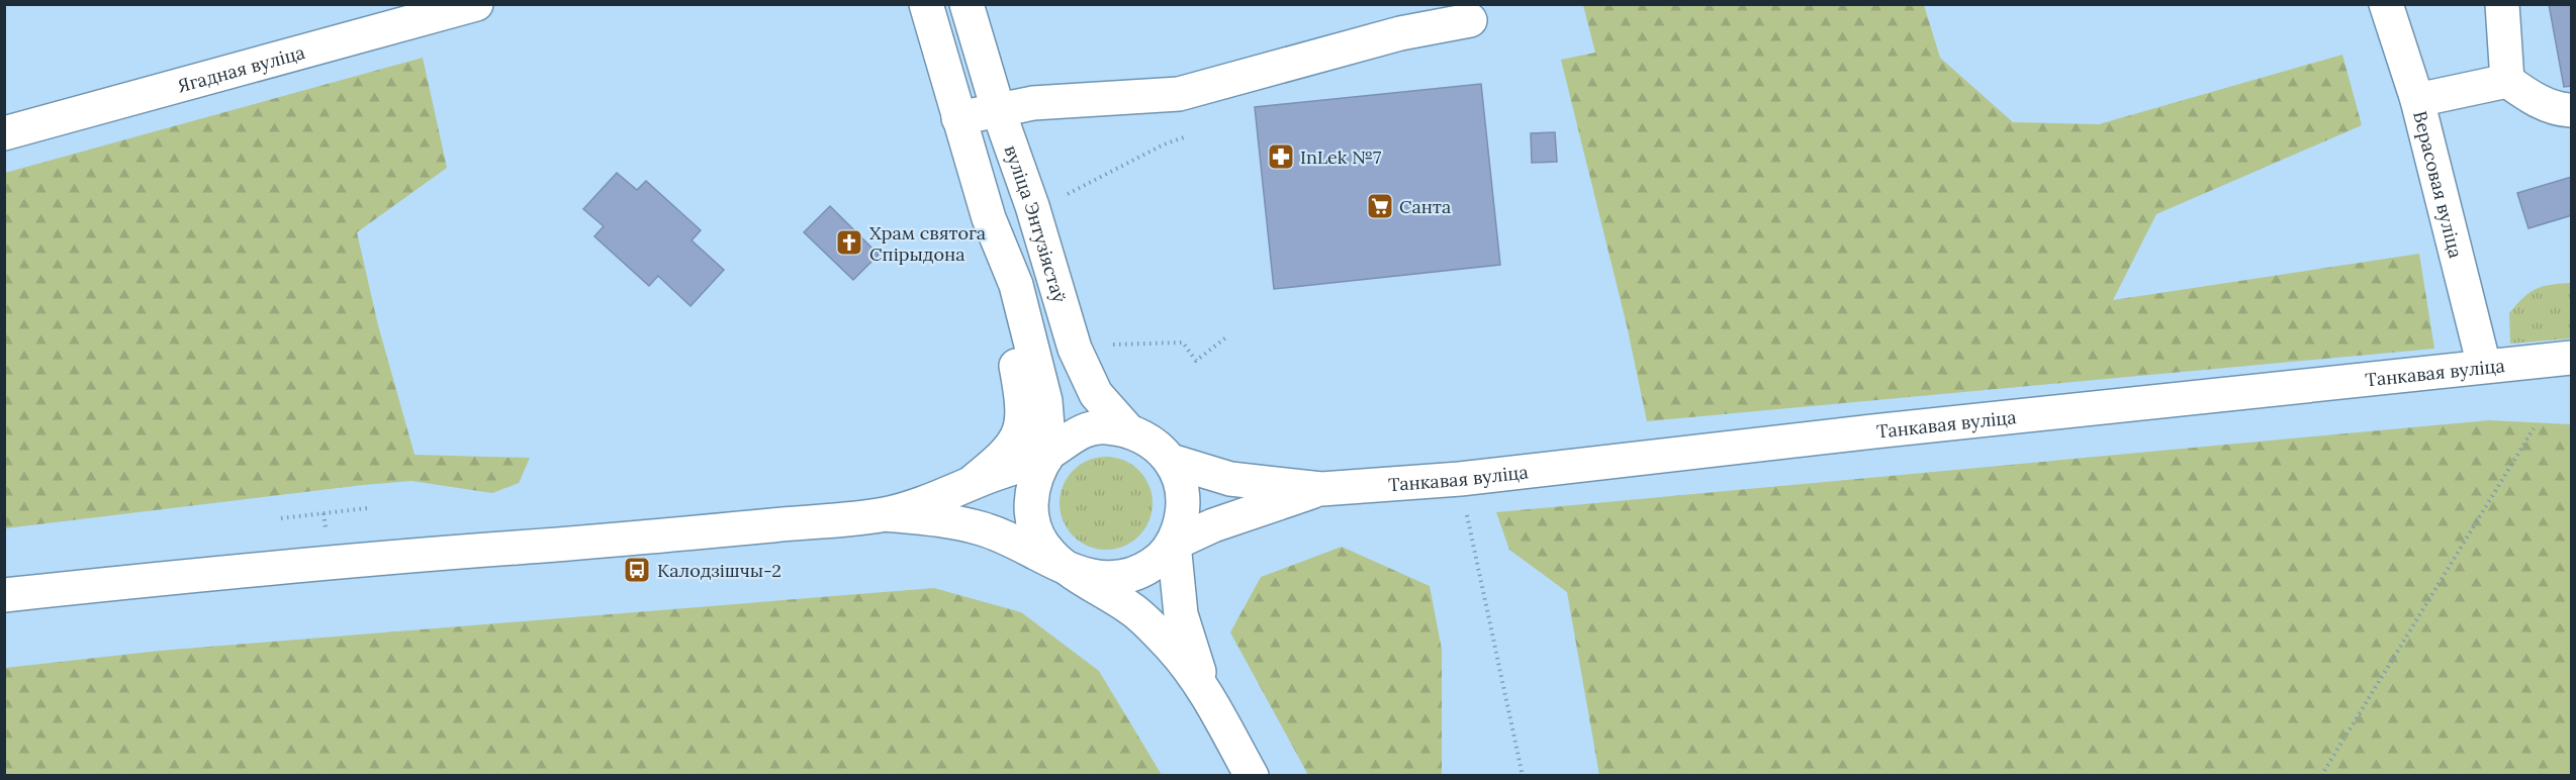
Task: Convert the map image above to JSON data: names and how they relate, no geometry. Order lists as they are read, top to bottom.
{
  "streets": {
    "street": [
      "Ягадная вуліца",
      "Верасовая вуліца",
      "вуліца Энтузіястаў",
      "Танкавая вуліца"
    ]
  },
  "crossings": [
    ["Верасовая вуліца", "Танкавая вуліца"],
    ["вуліца Энтузіястаў", "Танкавая вуліца"]
  ],
  "places": {
    "pharmacy": ["InLek №7"],
    "supermarket": ["Санта"],
    "church": ["Храм святога Спірыдона"],
    "bus stop": ["Калодзішчы-2"]
  }
}
